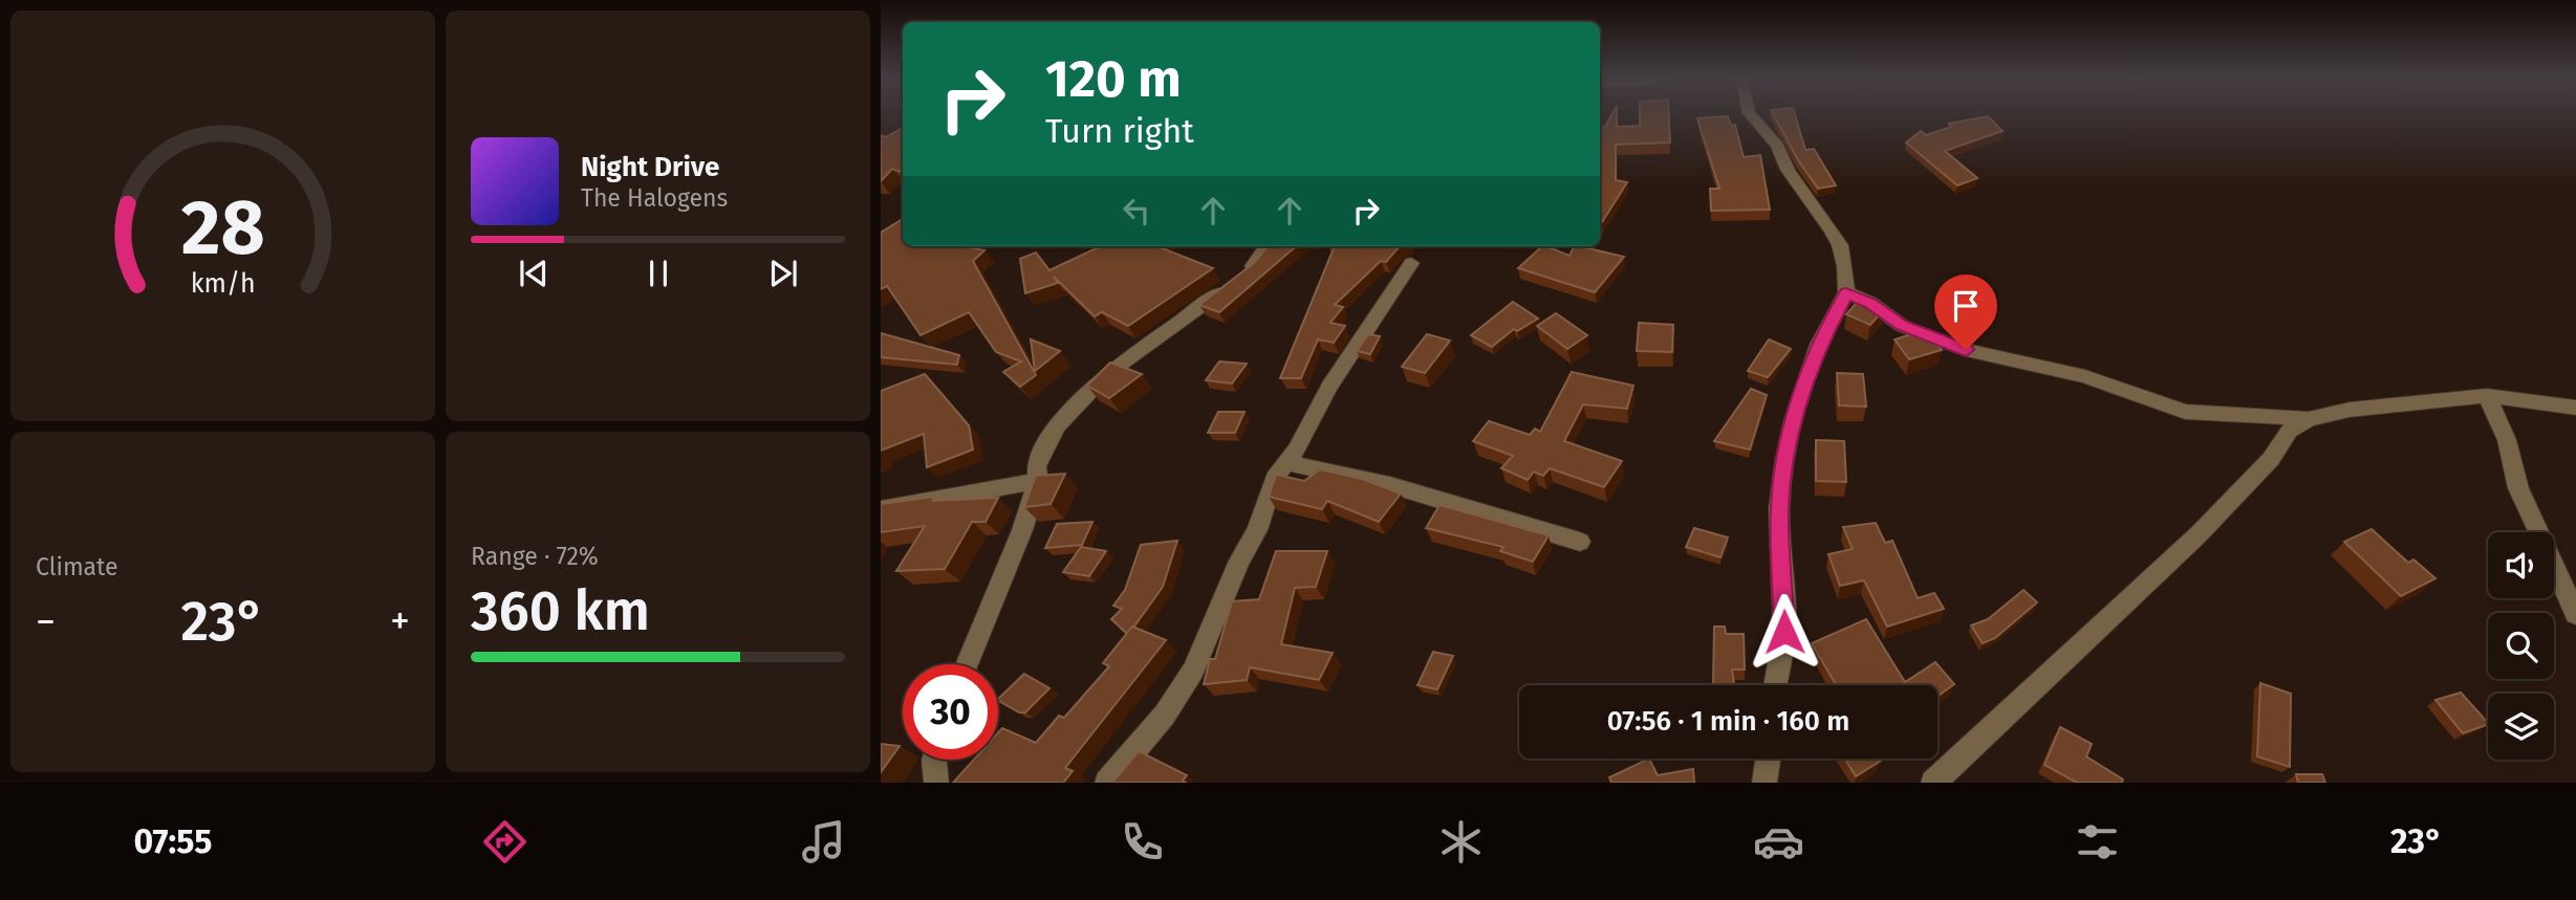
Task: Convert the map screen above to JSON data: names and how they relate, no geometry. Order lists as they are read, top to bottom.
{
  "page": {
    "turn": ["120 m", "Turn right"],
    "song": ["Night Drive", "The Halogens"],
    "tile": [
      "Climate",
      ["Range · 72%", "360 km"]
    ],
    "heat": ["−", "23°", "+"],
    "limit": "30",
    "trip": "07:56 · 1 min · 160 m",
    "tabs": ["07:55", "23°"],
    "gauge": ["28", "km/h"]
  }
}
